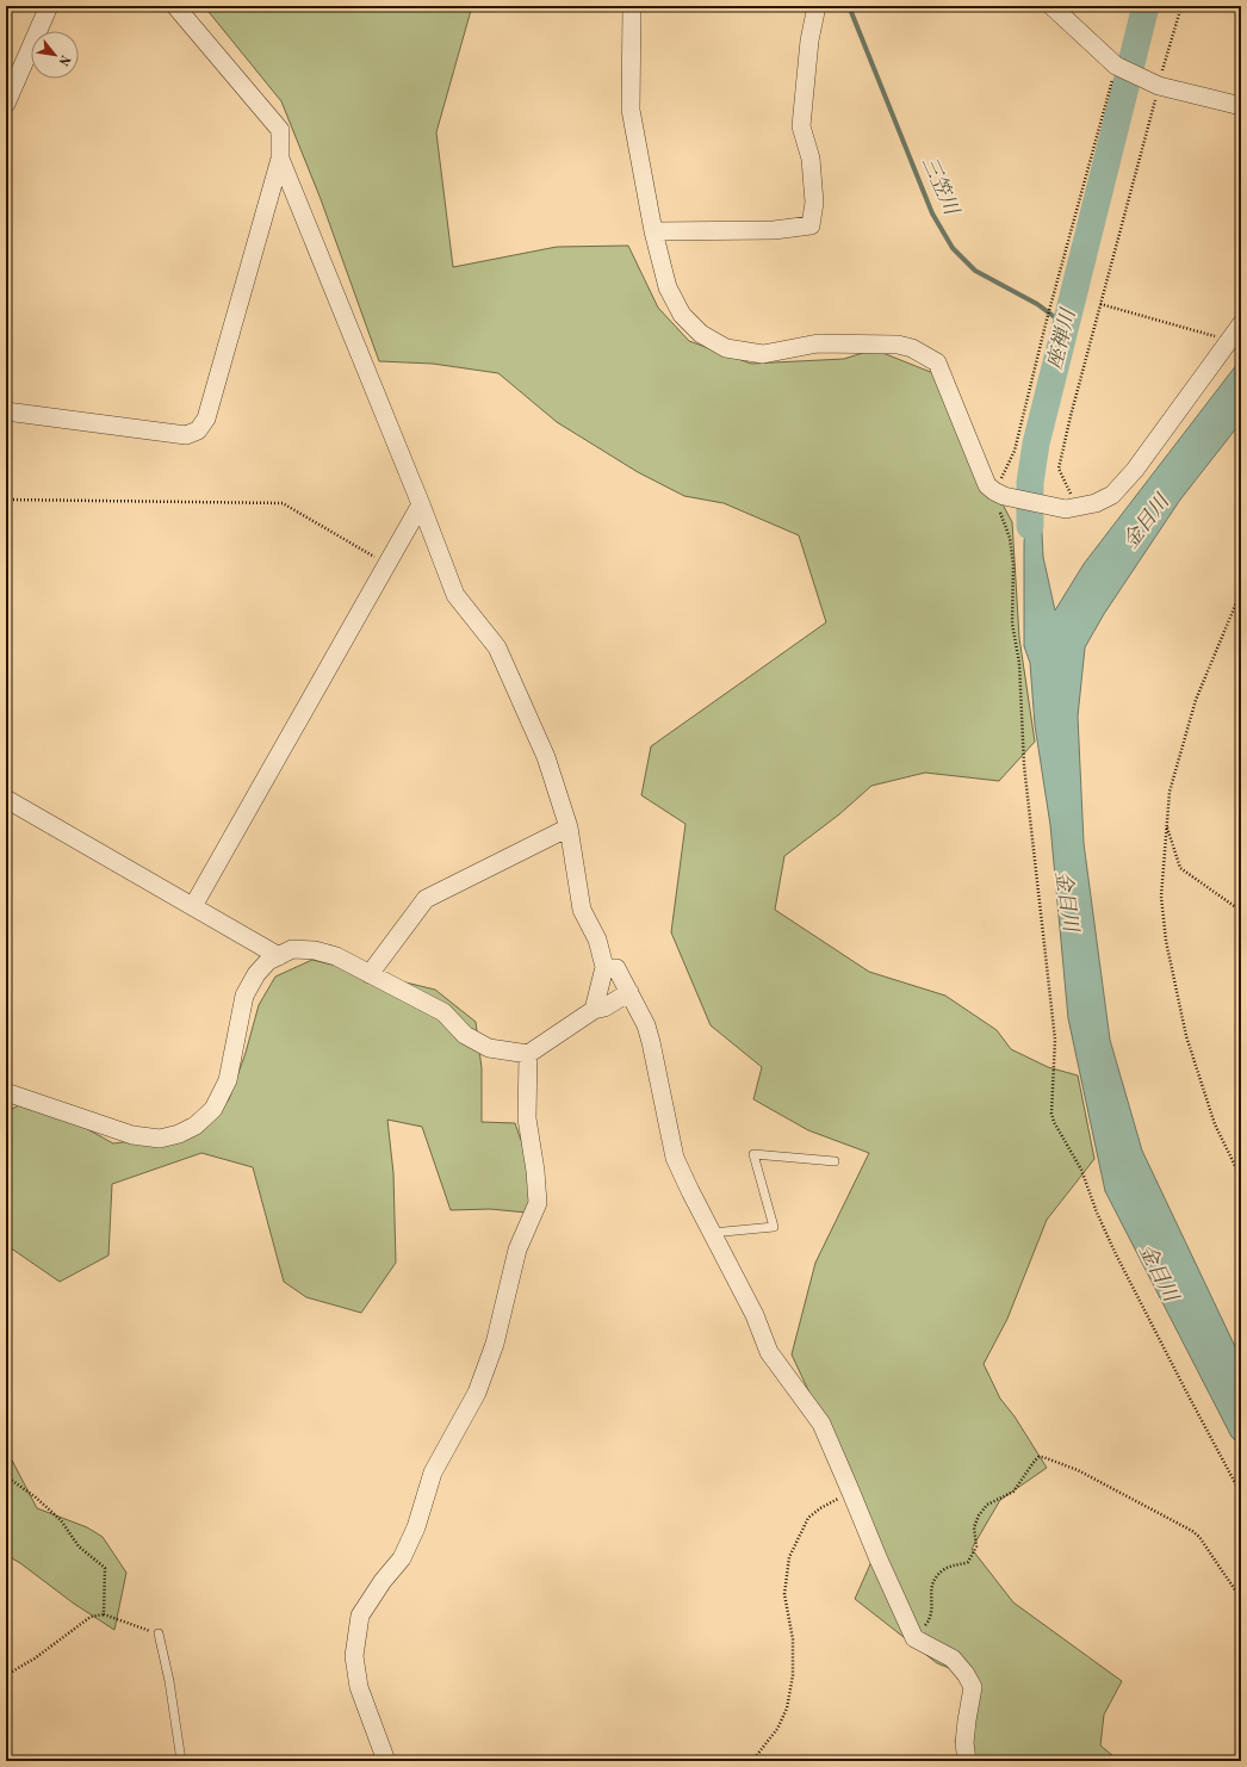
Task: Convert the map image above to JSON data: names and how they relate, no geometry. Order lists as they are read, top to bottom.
{
  "water": ["三笠川", "座禅川", "金目川"],
  "north": "bottom right"
}
